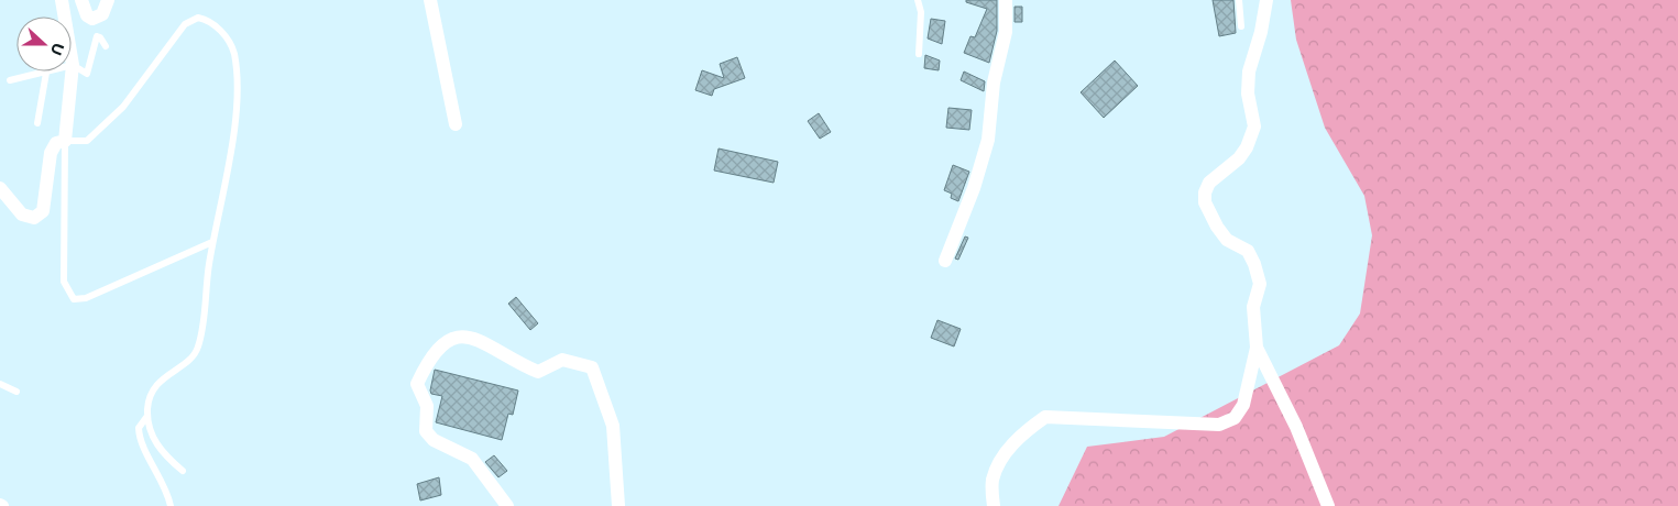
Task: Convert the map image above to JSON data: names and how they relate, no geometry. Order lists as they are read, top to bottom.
{
  "north": "right"
}
